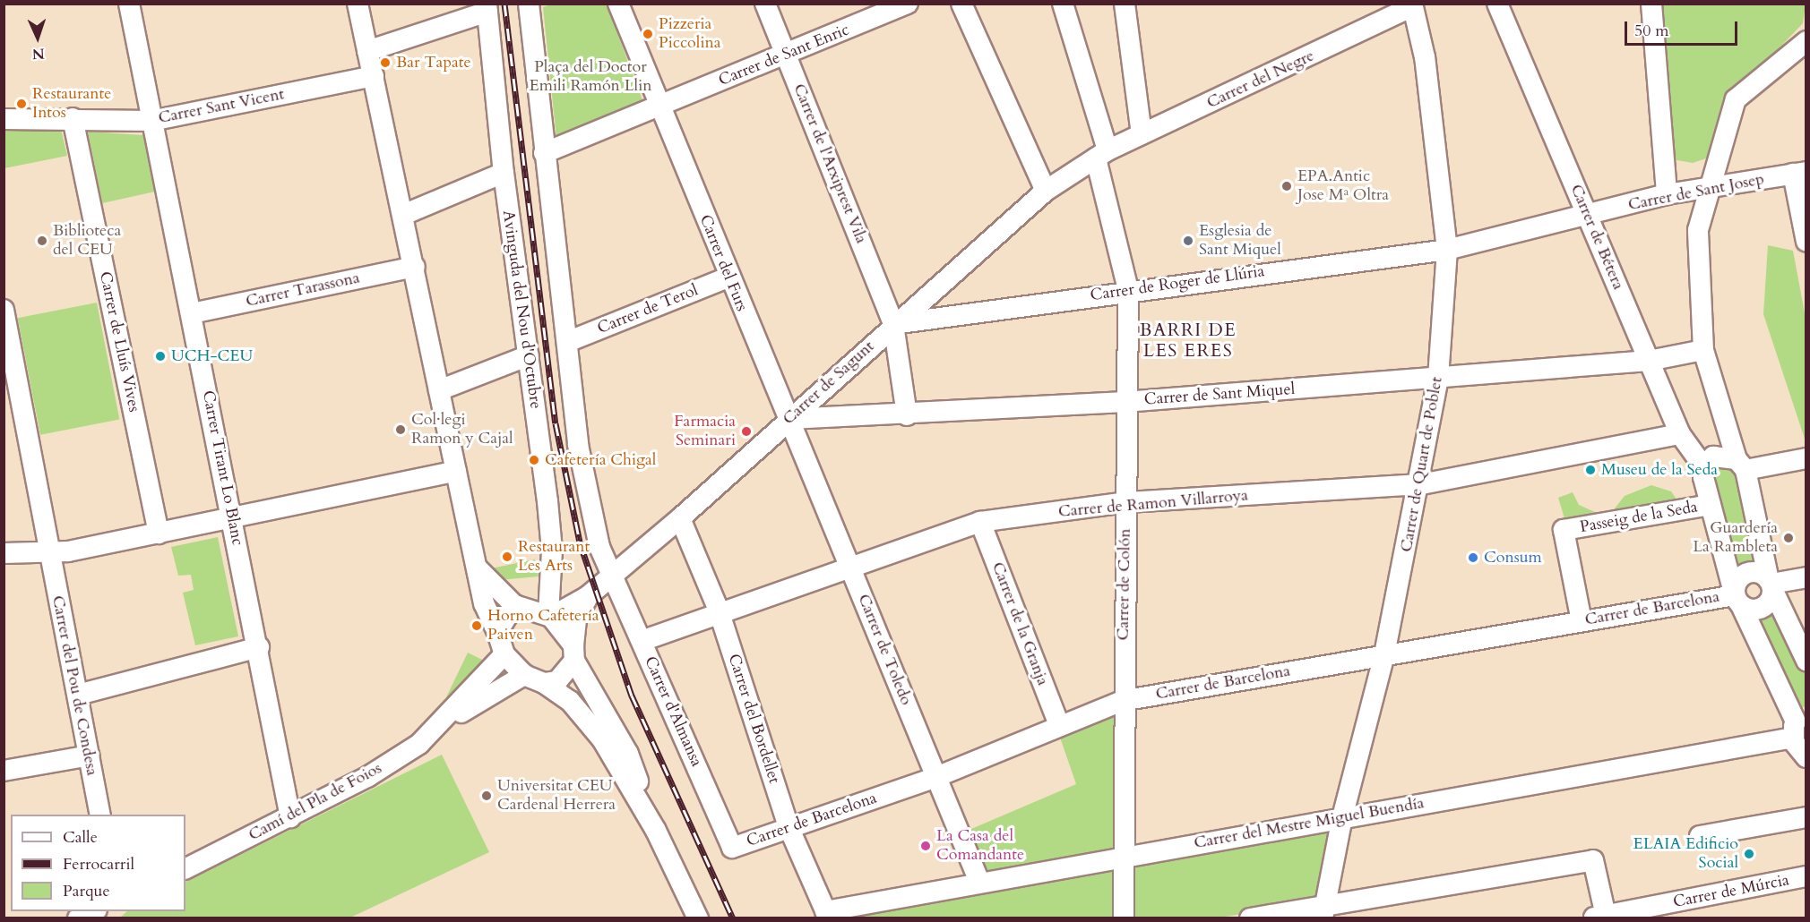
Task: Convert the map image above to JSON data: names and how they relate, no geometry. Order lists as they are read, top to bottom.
{
  "streets": {
    "street": [
      "Carrer de Sant Enric",
      "Carrer del Negre",
      "Carrer Sant Vicent",
      "Carrer de l'Arxiprest Vila",
      "Carrer de Sant Josep",
      "Carrer de Bétera",
      "Carrer del Furs",
      "Carrer de Roger de Llúria",
      "Carrer Tarassona",
      "Avinguda del Nou d'Octubre",
      "Carrer de Terol",
      "Carrer de Lluís Vives",
      "Carrer de Sagunt",
      "Carrer de Sant Miquel",
      "Carrer de Quart de Poblet",
      "Carrer Tirant Lo Blanc",
      "Carrer de Ramon Villarroya",
      "Passeig de la Seda",
      "Carrer de Colón",
      "Carrer de Barcelona",
      "Carrer de la Granja",
      "Carrer de Toledo",
      "Carrer del Pou de Condesa",
      "Carrer d'Almansa",
      "Carrer del Bordellet",
      "Camí del Pla de Foios",
      "Carrer del Mestre Miguel Buendía",
      "Carrer de Múrcia"
    ]
  },
  "crossings": [
    ["Carrer de Sant Enric", "Carrer de l'Arxiprest Vila"],
    ["Carrer de Sant Enric", "Carrer del Furs"],
    ["Carrer del Negre", "Carrer de Sagunt"],
    ["Carrer del Negre", "Carrer de Quart de Poblet"],
    ["Carrer del Negre", "Carrer de Colón"],
    ["Carrer Sant Vicent", "Carrer de Lluís Vives"],
    ["Carrer Sant Vicent", "Carrer Tirant Lo Blanc"],
    ["Carrer de l'Arxiprest Vila", "Carrer de Roger de Llúria"],
    ["Carrer de l'Arxiprest Vila", "Carrer de Sagunt"],
    ["Carrer de l'Arxiprest Vila", "Carrer de Sant Miquel"],
    ["Carrer de Sant Josep", "Carrer de Bétera"],
    ["Carrer de Sant Josep", "Carrer de Roger de Llúria"],
    ["Carrer de Bétera", "Carrer de Roger de Llúria"],
    ["Carrer de Bétera", "Carrer de Sant Miquel"],
    ["Carrer de Bétera", "Carrer de Ramon Villarroya"],
    ["Carrer de Bétera", "Passeig de la Seda"],
    ["Carrer de Bétera", "Carrer de Barcelona"],
    ["Carrer de Bétera", "Carrer del Mestre Miguel Buendía"],
    ["Carrer del Furs", "Carrer de Terol"],
    ["Carrer del Furs", "Carrer de Sagunt"],
    ["Carrer del Furs", "Carrer de Sant Miquel"],
    ["Carrer del Furs", "Carrer de Toledo"],
    ["Carrer de Roger de Llúria", "Carrer de Sagunt"],
    ["Carrer de Roger de Llúria", "Carrer de Quart de Poblet"],
    ["Carrer de Roger de Llúria", "Carrer de Colón"],
    ["Carrer Tarassona", "Carrer Tirant Lo Blanc"],
    ["Avinguda del Nou d'Octubre", "Carrer de Sagunt"],
    ["Avinguda del Nou d'Octubre", "Camí del Pla de Foios"],
    ["Carrer de Sagunt", "Carrer de Sant Miquel"],
    ["Carrer de Sagunt", "Carrer de Colón"],
    ["Carrer de Sagunt", "Carrer de Toledo"],
    ["Carrer de Sagunt", "Carrer d'Almansa"],
    ["Carrer de Sagunt", "Carrer del Bordellet"],
    ["Carrer de Sagunt", "Camí del Pla de Foios"],
    ["Carrer de Sant Miquel", "Carrer de Quart de Poblet"],
    ["Carrer de Sant Miquel", "Carrer de Colón"],
    ["Carrer de Sant Miquel", "Carrer de Toledo"],
    ["Carrer de Quart de Poblet", "Carrer de Ramon Villarroya"],
    ["Carrer de Quart de Poblet", "Carrer de Barcelona"],
    ["Carrer de Quart de Poblet", "Carrer del Mestre Miguel Buendía"],
    ["Carrer Tirant Lo Blanc", "Camí del Pla de Foios"],
    ["Carrer de Ramon Villarroya", "Carrer de Colón"],
    ["Carrer de Ramon Villarroya", "Carrer de la Granja"],
    ["Carrer de Ramon Villarroya", "Carrer de Toledo"],
    ["Carrer de Ramon Villarroya", "Carrer d'Almansa"],
    ["Carrer de Ramon Villarroya", "Carrer del Bordellet"],
    ["Passeig de la Seda", "Carrer de Barcelona"],
    ["Carrer de Colón", "Carrer de Barcelona"],
    ["Carrer de Colón", "Carrer del Mestre Miguel Buendía"],
    ["Carrer de Barcelona", "Carrer de la Granja"],
    ["Carrer de Barcelona", "Carrer de Toledo"],
    ["Carrer de Barcelona", "Carrer d'Almansa"],
    ["Carrer de Barcelona", "Carrer del Bordellet"],
    ["Carrer de Toledo", "Carrer del Mestre Miguel Buendía"],
    ["Carrer del Bordellet", "Carrer del Mestre Miguel Buendía"]
  ],
  "districts": ["BARRI DE LES ERES"],
  "parks": ["Plaça del Doctor Emili Ramón Llin"],
  "places": [
    "Pizzeria Piccolina",
    "Bar Tapate",
    "Restaurante Intos",
    "EPA.Antic Jose Mª Oltra",
    "Biblioteca del CEU",
    "Esglesia de Sant Miquel",
    "UCH-CEU",
    "Col·legi Ramon y Cajal",
    "Farmacia Seminari",
    "Cafetería Chigal",
    "Museu de la Seda",
    "Guardería La Rambleta",
    "Restaurant Les Arts",
    "Consum",
    "Horno Cafetería Paiven",
    "Universitat CEU Cardenal Herrera",
    "La Casa del Comandante",
    "ELAIA Edificio Social"
  ],
  "legend": ["Calle", "Ferrocarril", "Parque"],
  "scale_bar": "50 m",
  "north": "bottom"
}
